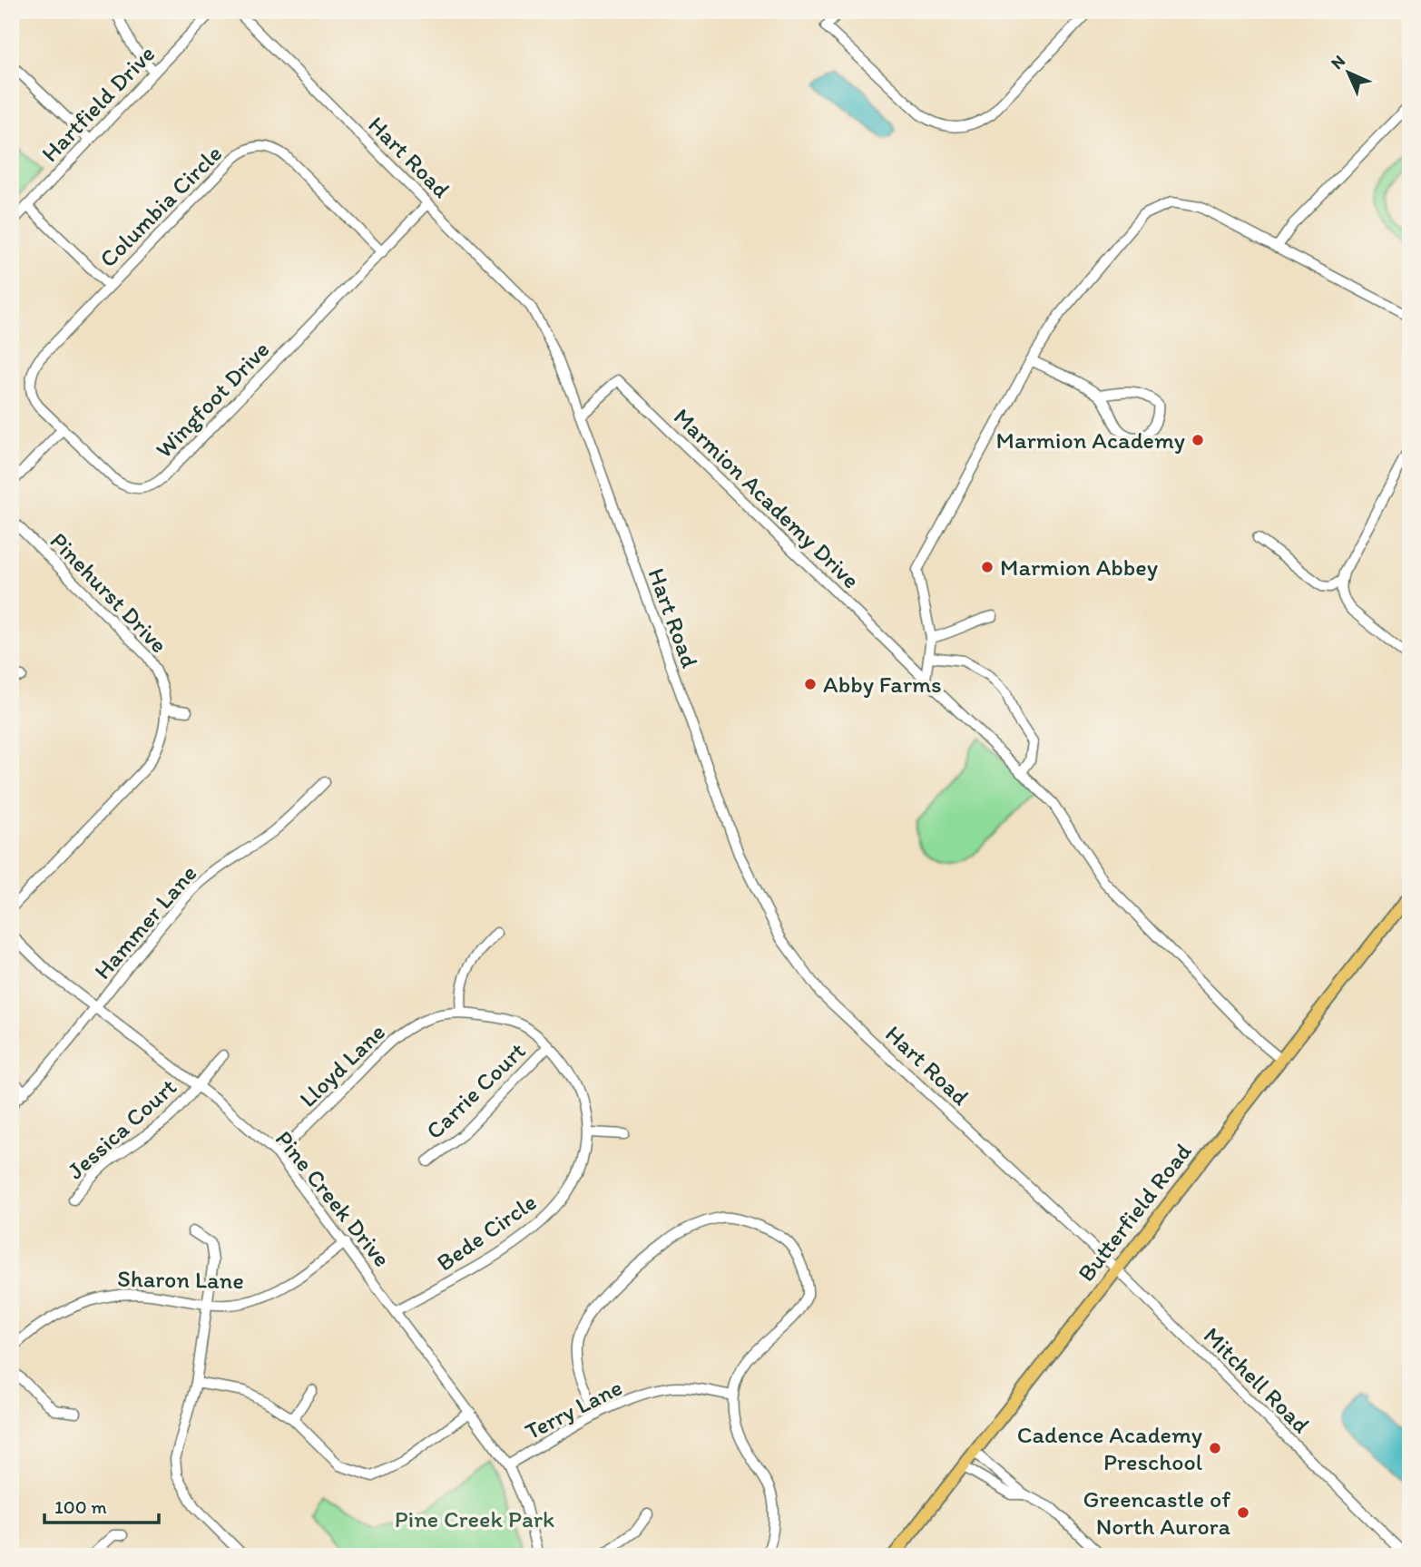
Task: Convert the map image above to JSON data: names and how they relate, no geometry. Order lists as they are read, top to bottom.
{
  "streets": {
    "main road": ["Butterfield Road"],
    "street": [
      "Hartfield Drive",
      "Hart Road",
      "Columbia Circle",
      "Wingfoot Drive",
      "Marmion Academy Drive",
      "Pinehurst Drive",
      "Hammer Lane",
      "Lloyd Lane",
      "Carrie Court",
      "Jessica Court",
      "Pine Creek Drive",
      "Bede Circle",
      "Sharon Lane",
      "Mitchell Road",
      "Terry Lane"
    ]
  },
  "crossings": [
    ["Hart Road", "Wingfoot Drive"],
    ["Hart Road", "Marmion Academy Drive"],
    ["Hart Road", "Mitchell Road"],
    ["Columbia Circle", "Wingfoot Drive"],
    ["Marmion Academy Drive", "Butterfield Road"],
    ["Hammer Lane", "Pine Creek Drive"],
    ["Lloyd Lane", "Pine Creek Drive"],
    ["Lloyd Lane", "Bede Circle"],
    ["Carrie Court", "Bede Circle"],
    ["Jessica Court", "Pine Creek Drive"],
    ["Pine Creek Drive", "Bede Circle"],
    ["Pine Creek Drive", "Sharon Lane"],
    ["Pine Creek Drive", "Terry Lane"],
    ["Butterfield Road", "Mitchell Road"]
  ],
  "parks": ["Pine Creek Park"],
  "places": [
    "Marmion Academy",
    "Marmion Abbey",
    "Abby Farms",
    "Cadence Academy Preschool",
    "Greencastle of North Aurora"
  ],
  "scale_bar": "100 m",
  "north": "top left"
}
